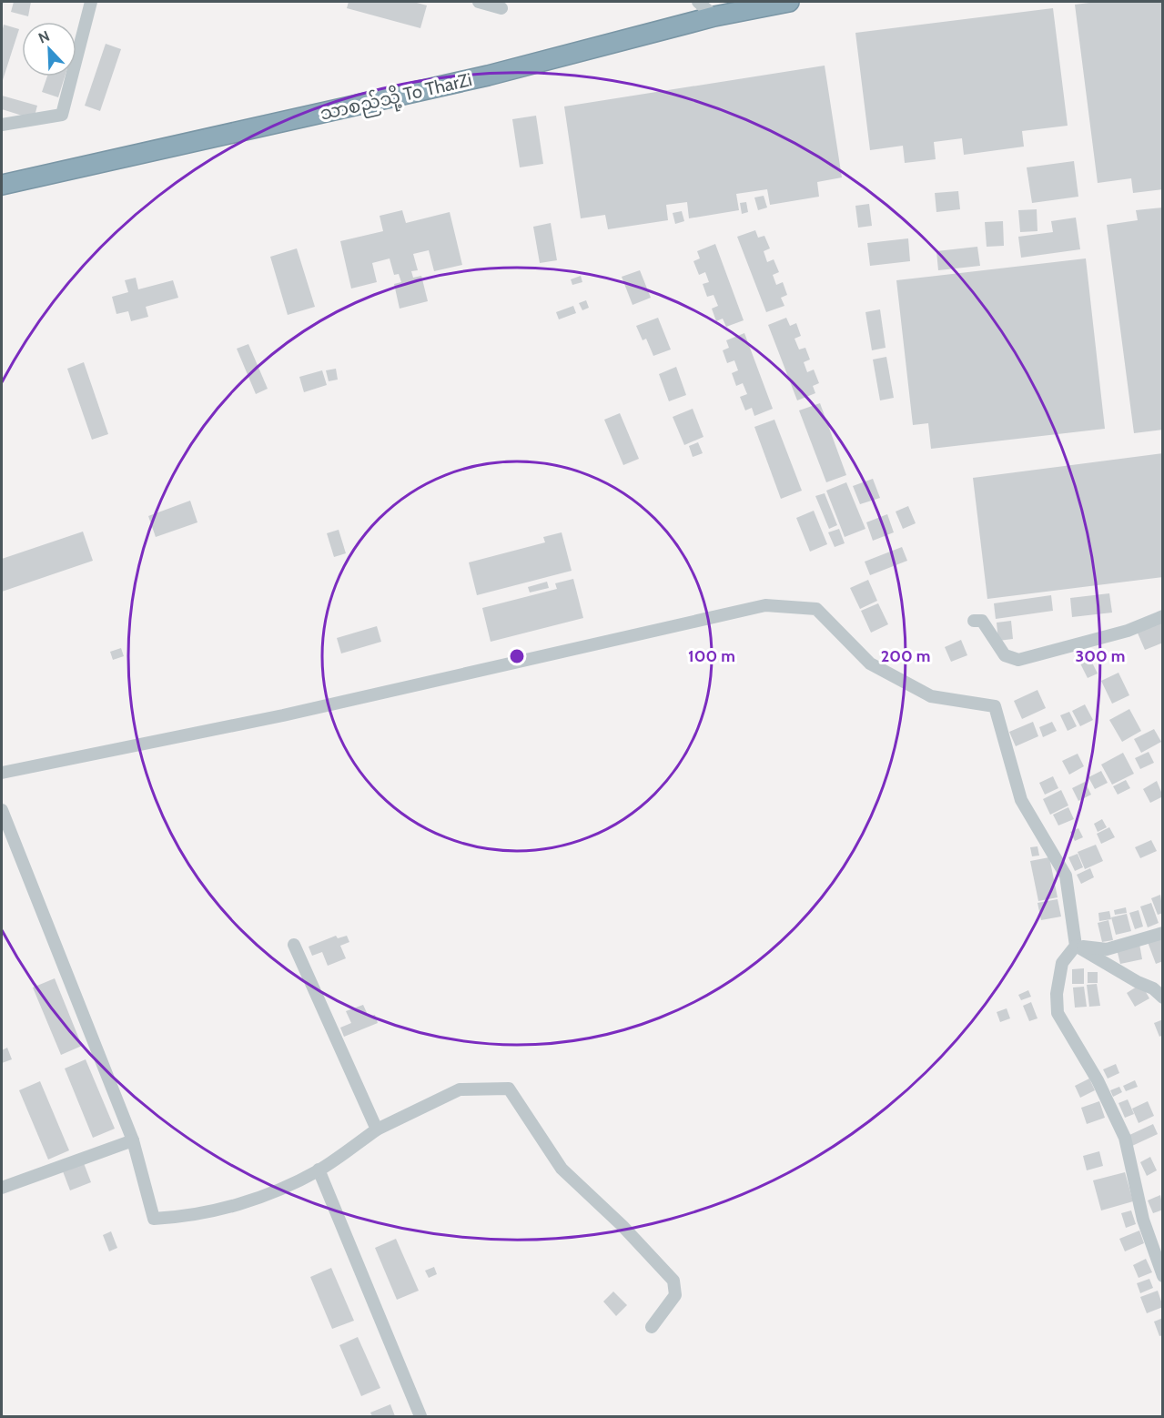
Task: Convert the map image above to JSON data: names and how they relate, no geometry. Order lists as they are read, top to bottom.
{
  "streets": {
    "highway": ["သာစည်သို့ To TharZi"]
  },
  "north": "top left",
  "rings": ["100 m", "200 m", "300 m"]
}
